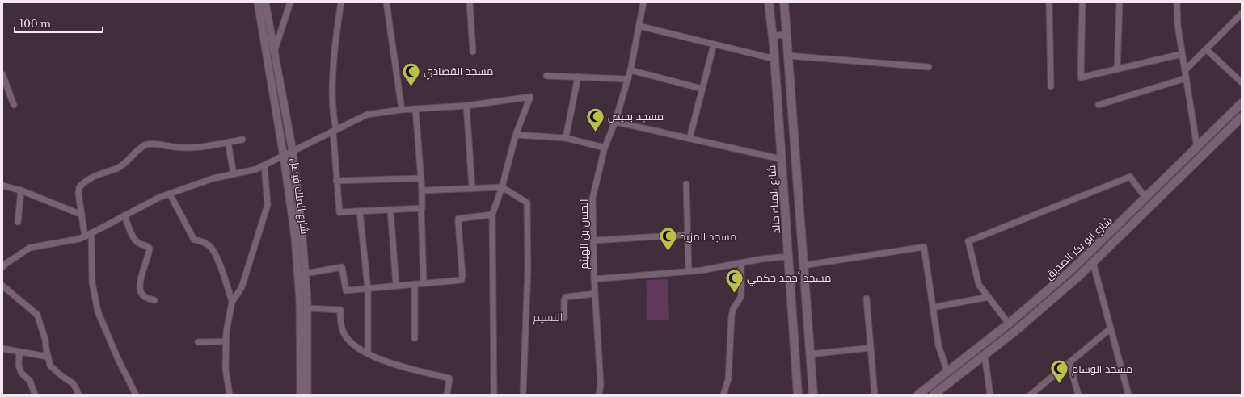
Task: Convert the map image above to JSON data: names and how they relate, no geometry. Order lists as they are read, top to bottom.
{
  "streets": {
    "main road": ["شارع الملك خالد", "شارع ابو بكر الصديق"],
    "street": ["شارع الملك فيصل", "الحسن بن الهيثم"]
  },
  "districts": ["النسيم"],
  "places": {
    "mosque": [
      "مسجد القصادي",
      "مسجد بحيص",
      "مسجد المزيد",
      "مسجد أحمد حكمي",
      "مسجد الوسام"
    ]
  },
  "scale_bar": "100 m"
}
